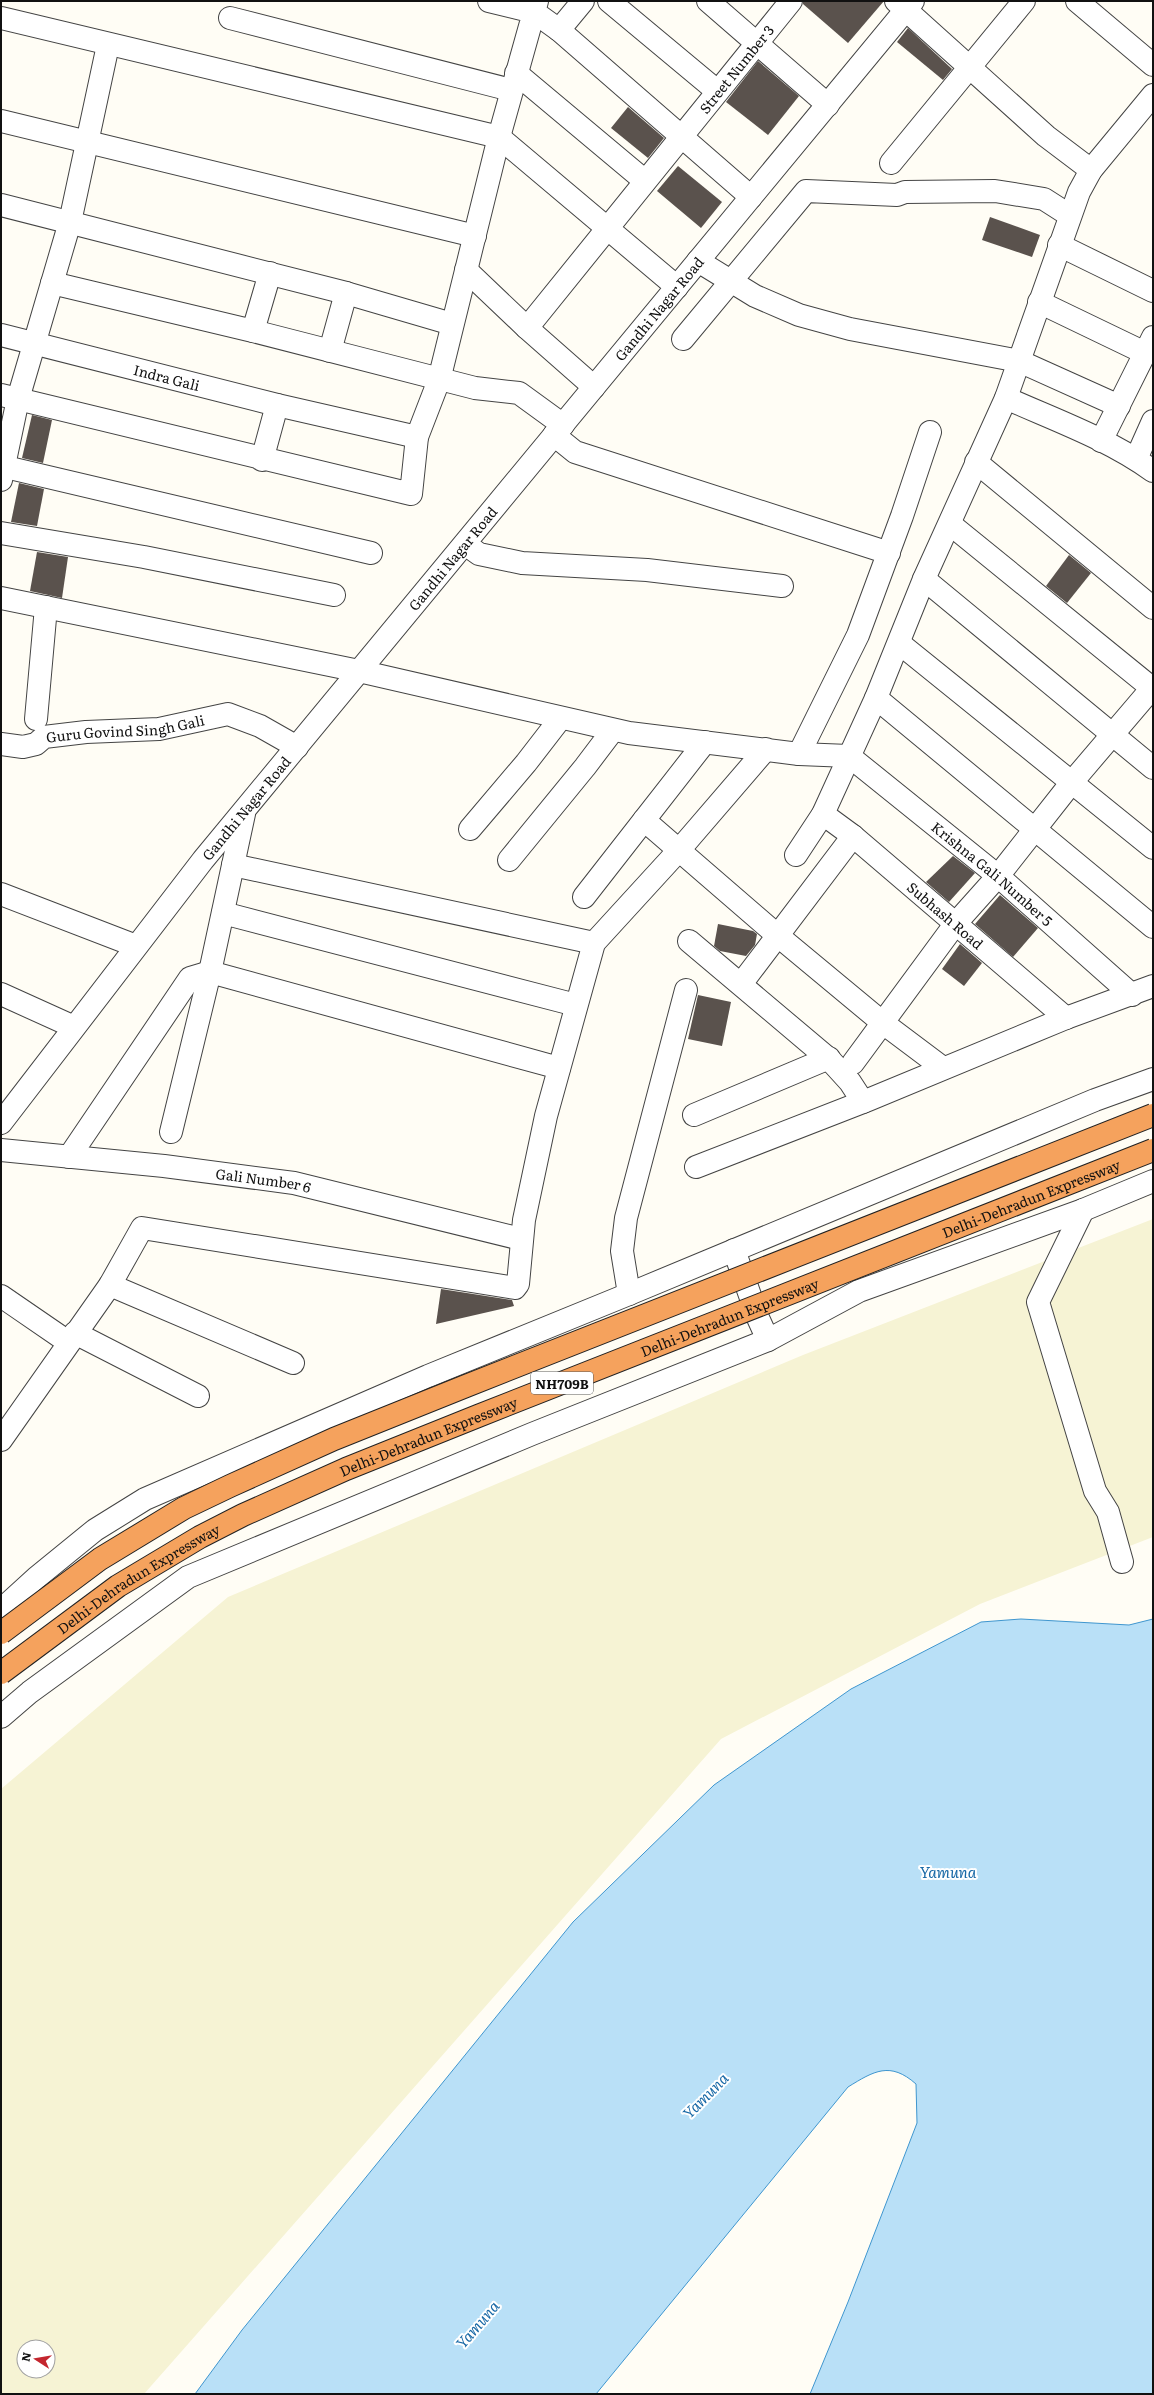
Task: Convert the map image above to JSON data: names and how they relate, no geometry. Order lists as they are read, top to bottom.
{
  "streets": {
    "highway": ["Delhi-Dehradun Expressway", "NH709B"],
    "street": [
      "Street Number 3",
      "Gandhi Nagar Road",
      "Indra Gali",
      "Guru Govind Singh Gali",
      "Krishna Gali Number 5",
      "Subhash Road",
      "Gali Number 6"
    ]
  },
  "crossings": [
    ["Gandhi Nagar Road", "Guru Govind Singh Gali"]
  ],
  "water": ["Yamuna"],
  "north": "left"
}
